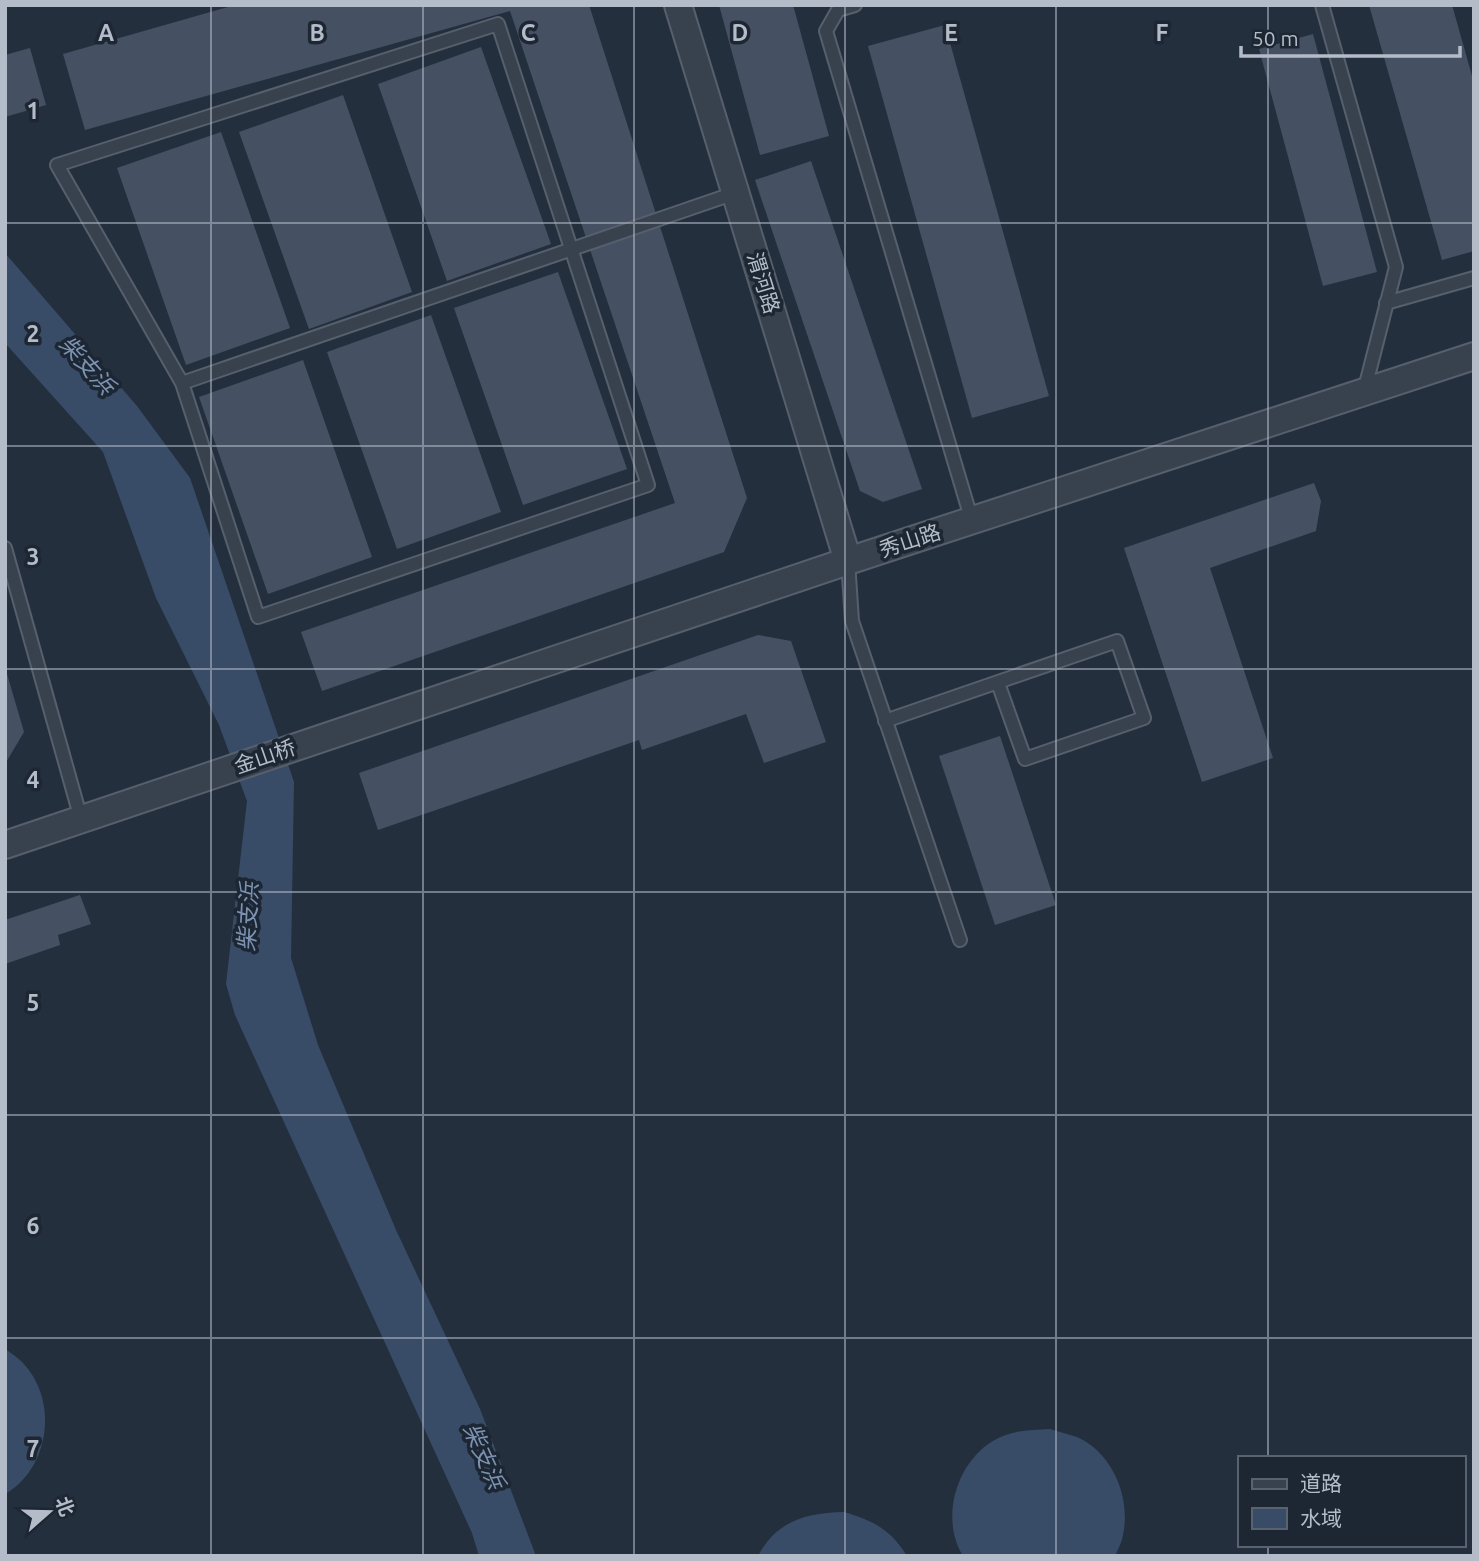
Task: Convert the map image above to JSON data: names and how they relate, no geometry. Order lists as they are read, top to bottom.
{
  "streets": {
    "street": ["渭河路", "秀山路", "金山桥"]
  },
  "crossings": [
    ["渭河路", "秀山路"],
    ["秀山路", "金山桥"]
  ],
  "water": ["柴支浜"],
  "legend": ["道路", "水域"],
  "scale_bar": "50 m",
  "north": "right",
  "grid": {
    "columns": [
      "A",
      "B",
      "C",
      "D",
      "E",
      "F"
    ],
    "rows": [
      "1",
      "2",
      "3",
      "4",
      "5",
      "6",
      "7"
    ]
  }
}
